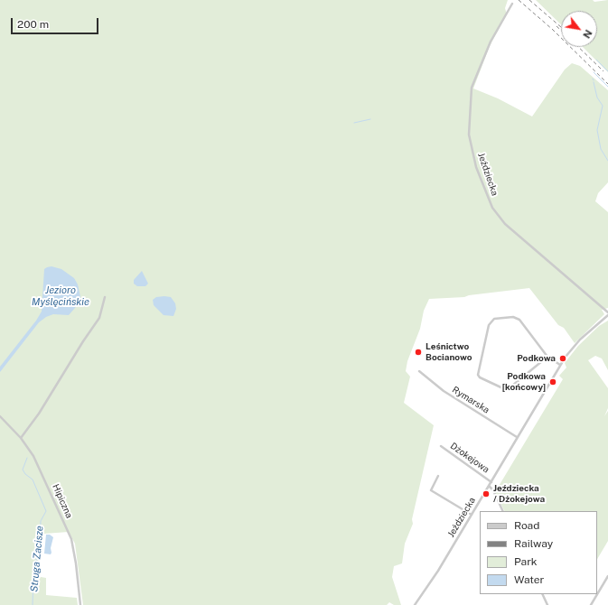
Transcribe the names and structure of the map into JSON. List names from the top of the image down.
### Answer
{
  "streets": {
    "street": [
      "Jeździecka",
      "Rymarska",
      "Dżokejowa",
      "Hipiczna"
    ]
  },
  "crossings": [
    ["Jeździecka", "Rymarska"],
    ["Jeździecka", "Dżokejowa"]
  ],
  "water": ["Jezioro Myślęcińskie", "Struga Zacisze"],
  "places": [
    "Leśnictwo Bocianowo",
    "Podkowa",
    "Podkowa [końcowy]",
    "Jeździecka / Dżokejowa"
  ],
  "legend": [
    "Road",
    "Railway",
    "Park",
    "Water"
  ],
  "scale_bar": "200 m",
  "north": "bottom right"
}
